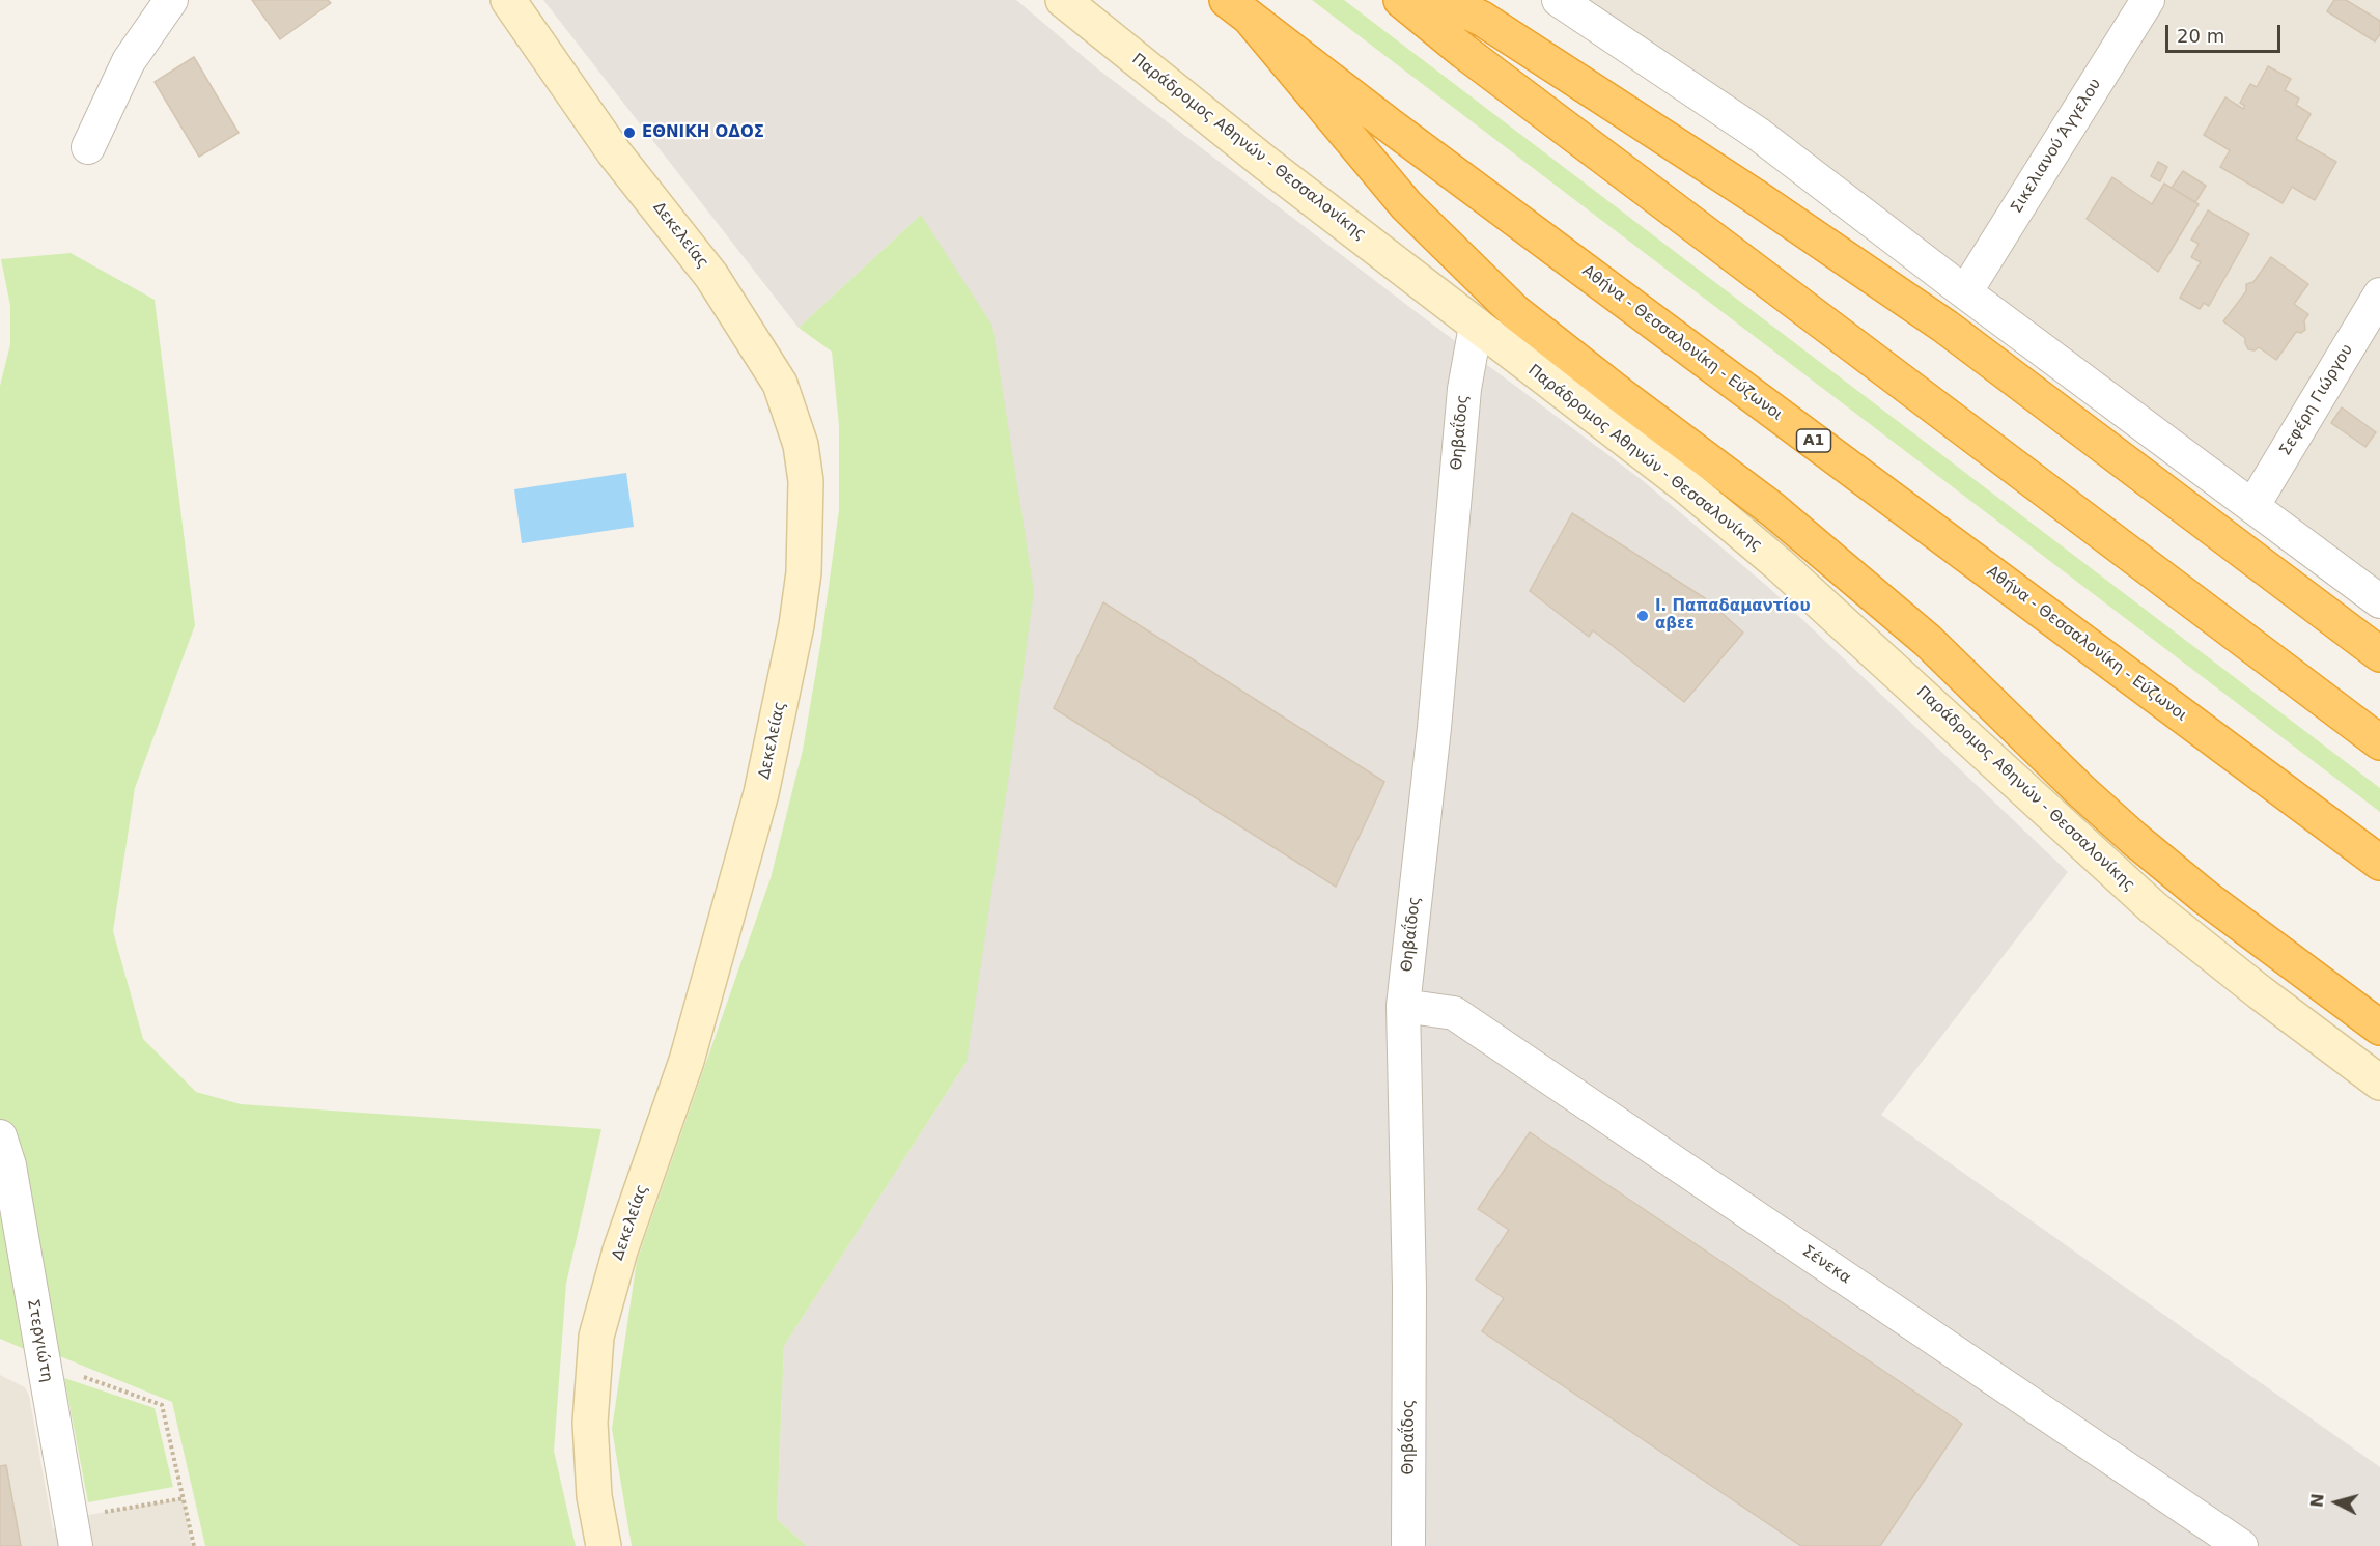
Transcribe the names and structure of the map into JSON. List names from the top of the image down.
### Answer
{
  "streets": {
    "highway": ["Αθήνα - Θεσσαλονίκη - Εύζωνοι", "Α1"],
    "main road": ["Παράδρομος Αθηνών - Θεσσαλονίκης", "Δεκελείας"],
    "street": [
      "Σικελιανού Άγγελου",
      "Σεφέρη Γιώργου",
      "Θηβαΐδος",
      "Σένεκα",
      "Στεργιώτη"
    ]
  },
  "crossings": [
    ["Παράδρομος Αθηνών - Θεσσαλονίκης", "Θηβαΐδος"],
    ["Θηβαΐδος", "Σένεκα"]
  ],
  "places": ["ΕΘΝΙΚΗ ΟΔΟΣ", "Ι. Παπαδαμαντίου αβεε"],
  "scale_bar": "20 m",
  "north": "left"
}
